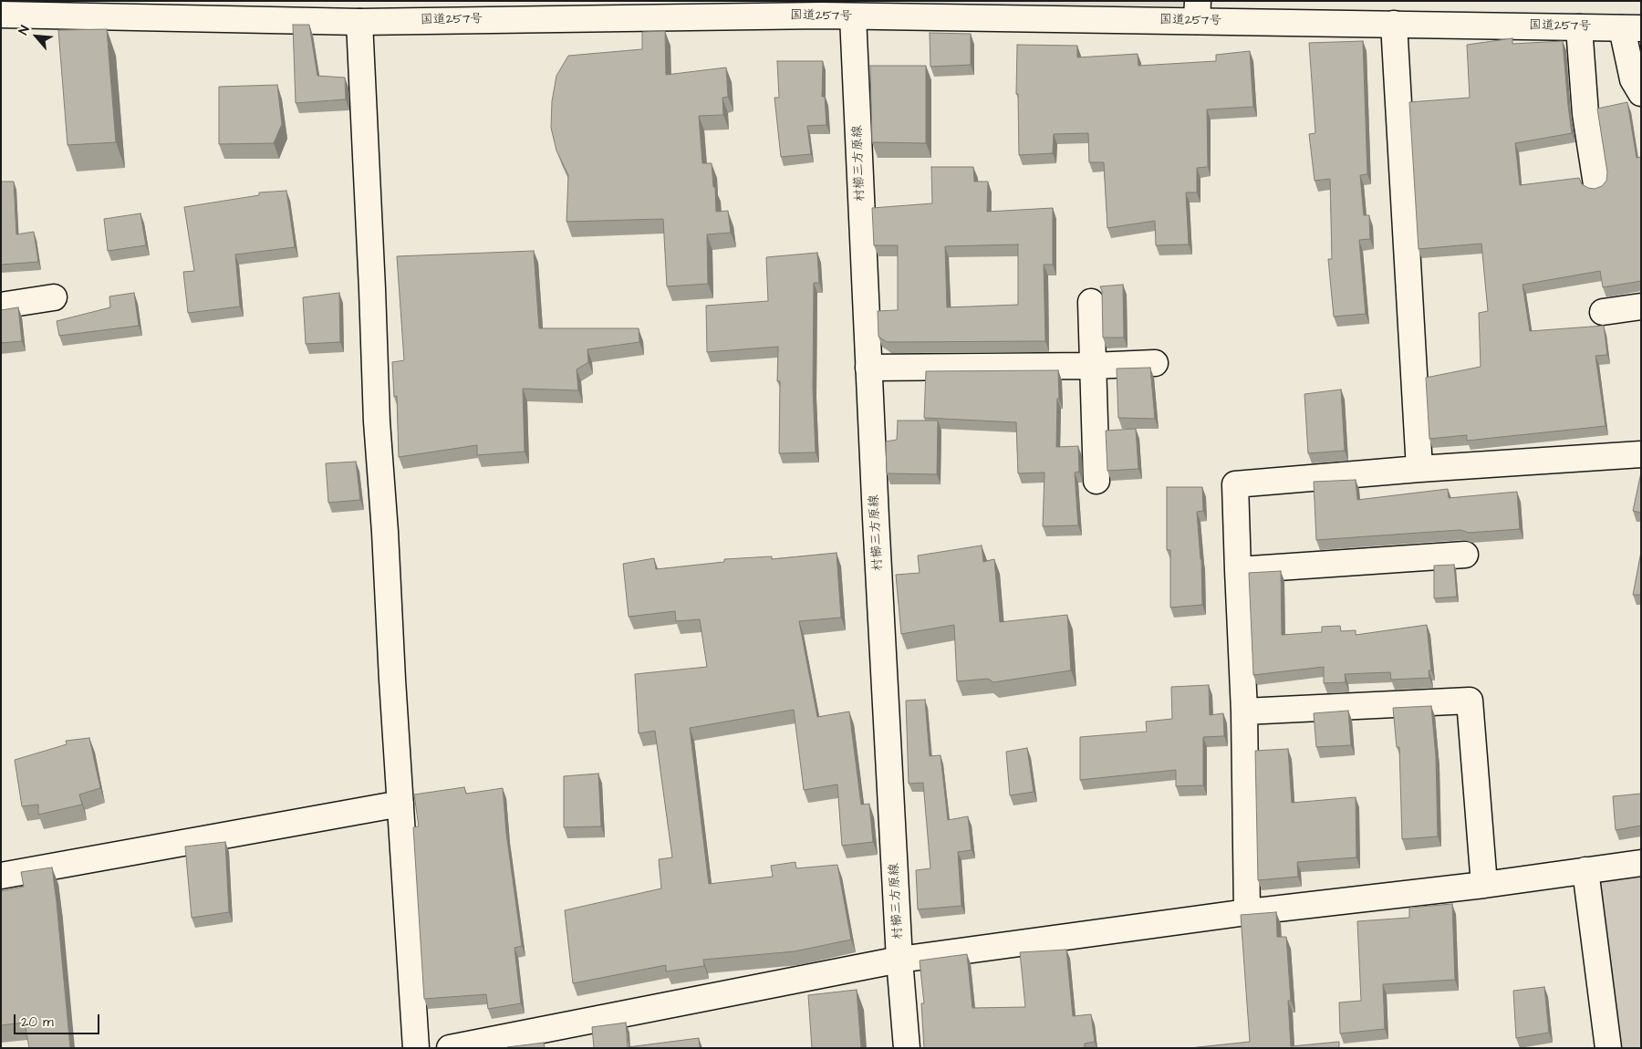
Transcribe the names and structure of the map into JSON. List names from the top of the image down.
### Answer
{
  "streets": {
    "main road": ["国道257号", "村櫛三方原線"]
  },
  "crossings": [
    ["国道257号", "村櫛三方原線"]
  ],
  "scale_bar": "20 m",
  "north": "top left"
}
